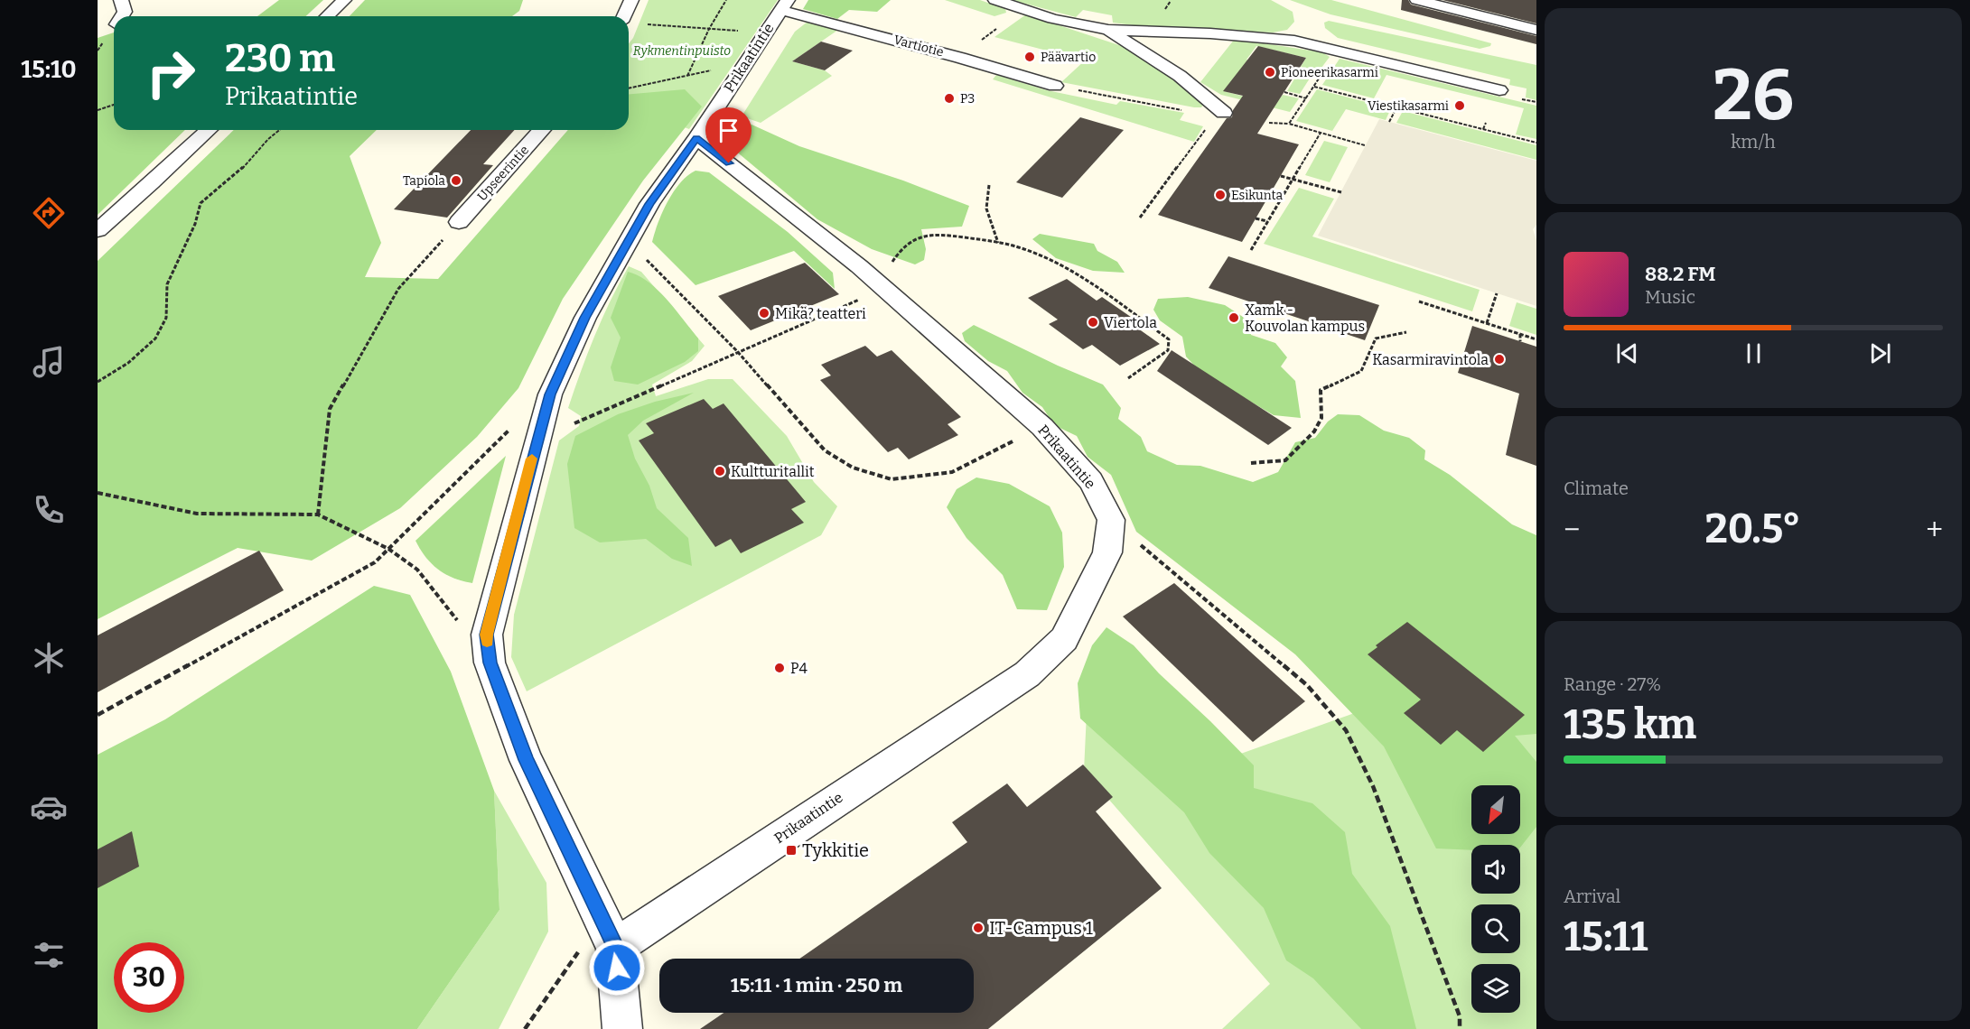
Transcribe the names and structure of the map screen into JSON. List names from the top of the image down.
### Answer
{
  "streets": {
    "street": ["Vartiotie", "Prikaatintie", "Upseerintie"]
  },
  "crossings": [
    ["Vartiotie", "Prikaatintie"]
  ],
  "parks": ["Rykmentinpuisto"],
  "places": {
    "other": [
      "Päävartio",
      "Pioneerikasarmi",
      "P3",
      "Viestikasarmi",
      "Tapiola",
      "Esikunta",
      "Mikä? teatteri",
      "Xamk - Kouvolan kampus",
      "Viertola",
      "Kasarmiravintola",
      "Kultturitallit",
      "P4",
      "IT-Campus 1"
    ],
    "transit": ["Tykkitie"]
  },
  "north": "bottom left",
  "page": {
    "tabs": "15:10",
    "tile": [
      ["26", "km/h"],
      "Climate",
      ["Range · 27%", "135 km"],
      ["Arrival", "15:11"]
    ],
    "turn": ["230 m", "Prikaatintie"],
    "song": ["88.2 FM", "Music"],
    "heat": ["−", "20.5°", "+"],
    "limit": "30",
    "trip": "15:11 · 1 min · 250 m"
  }
}
